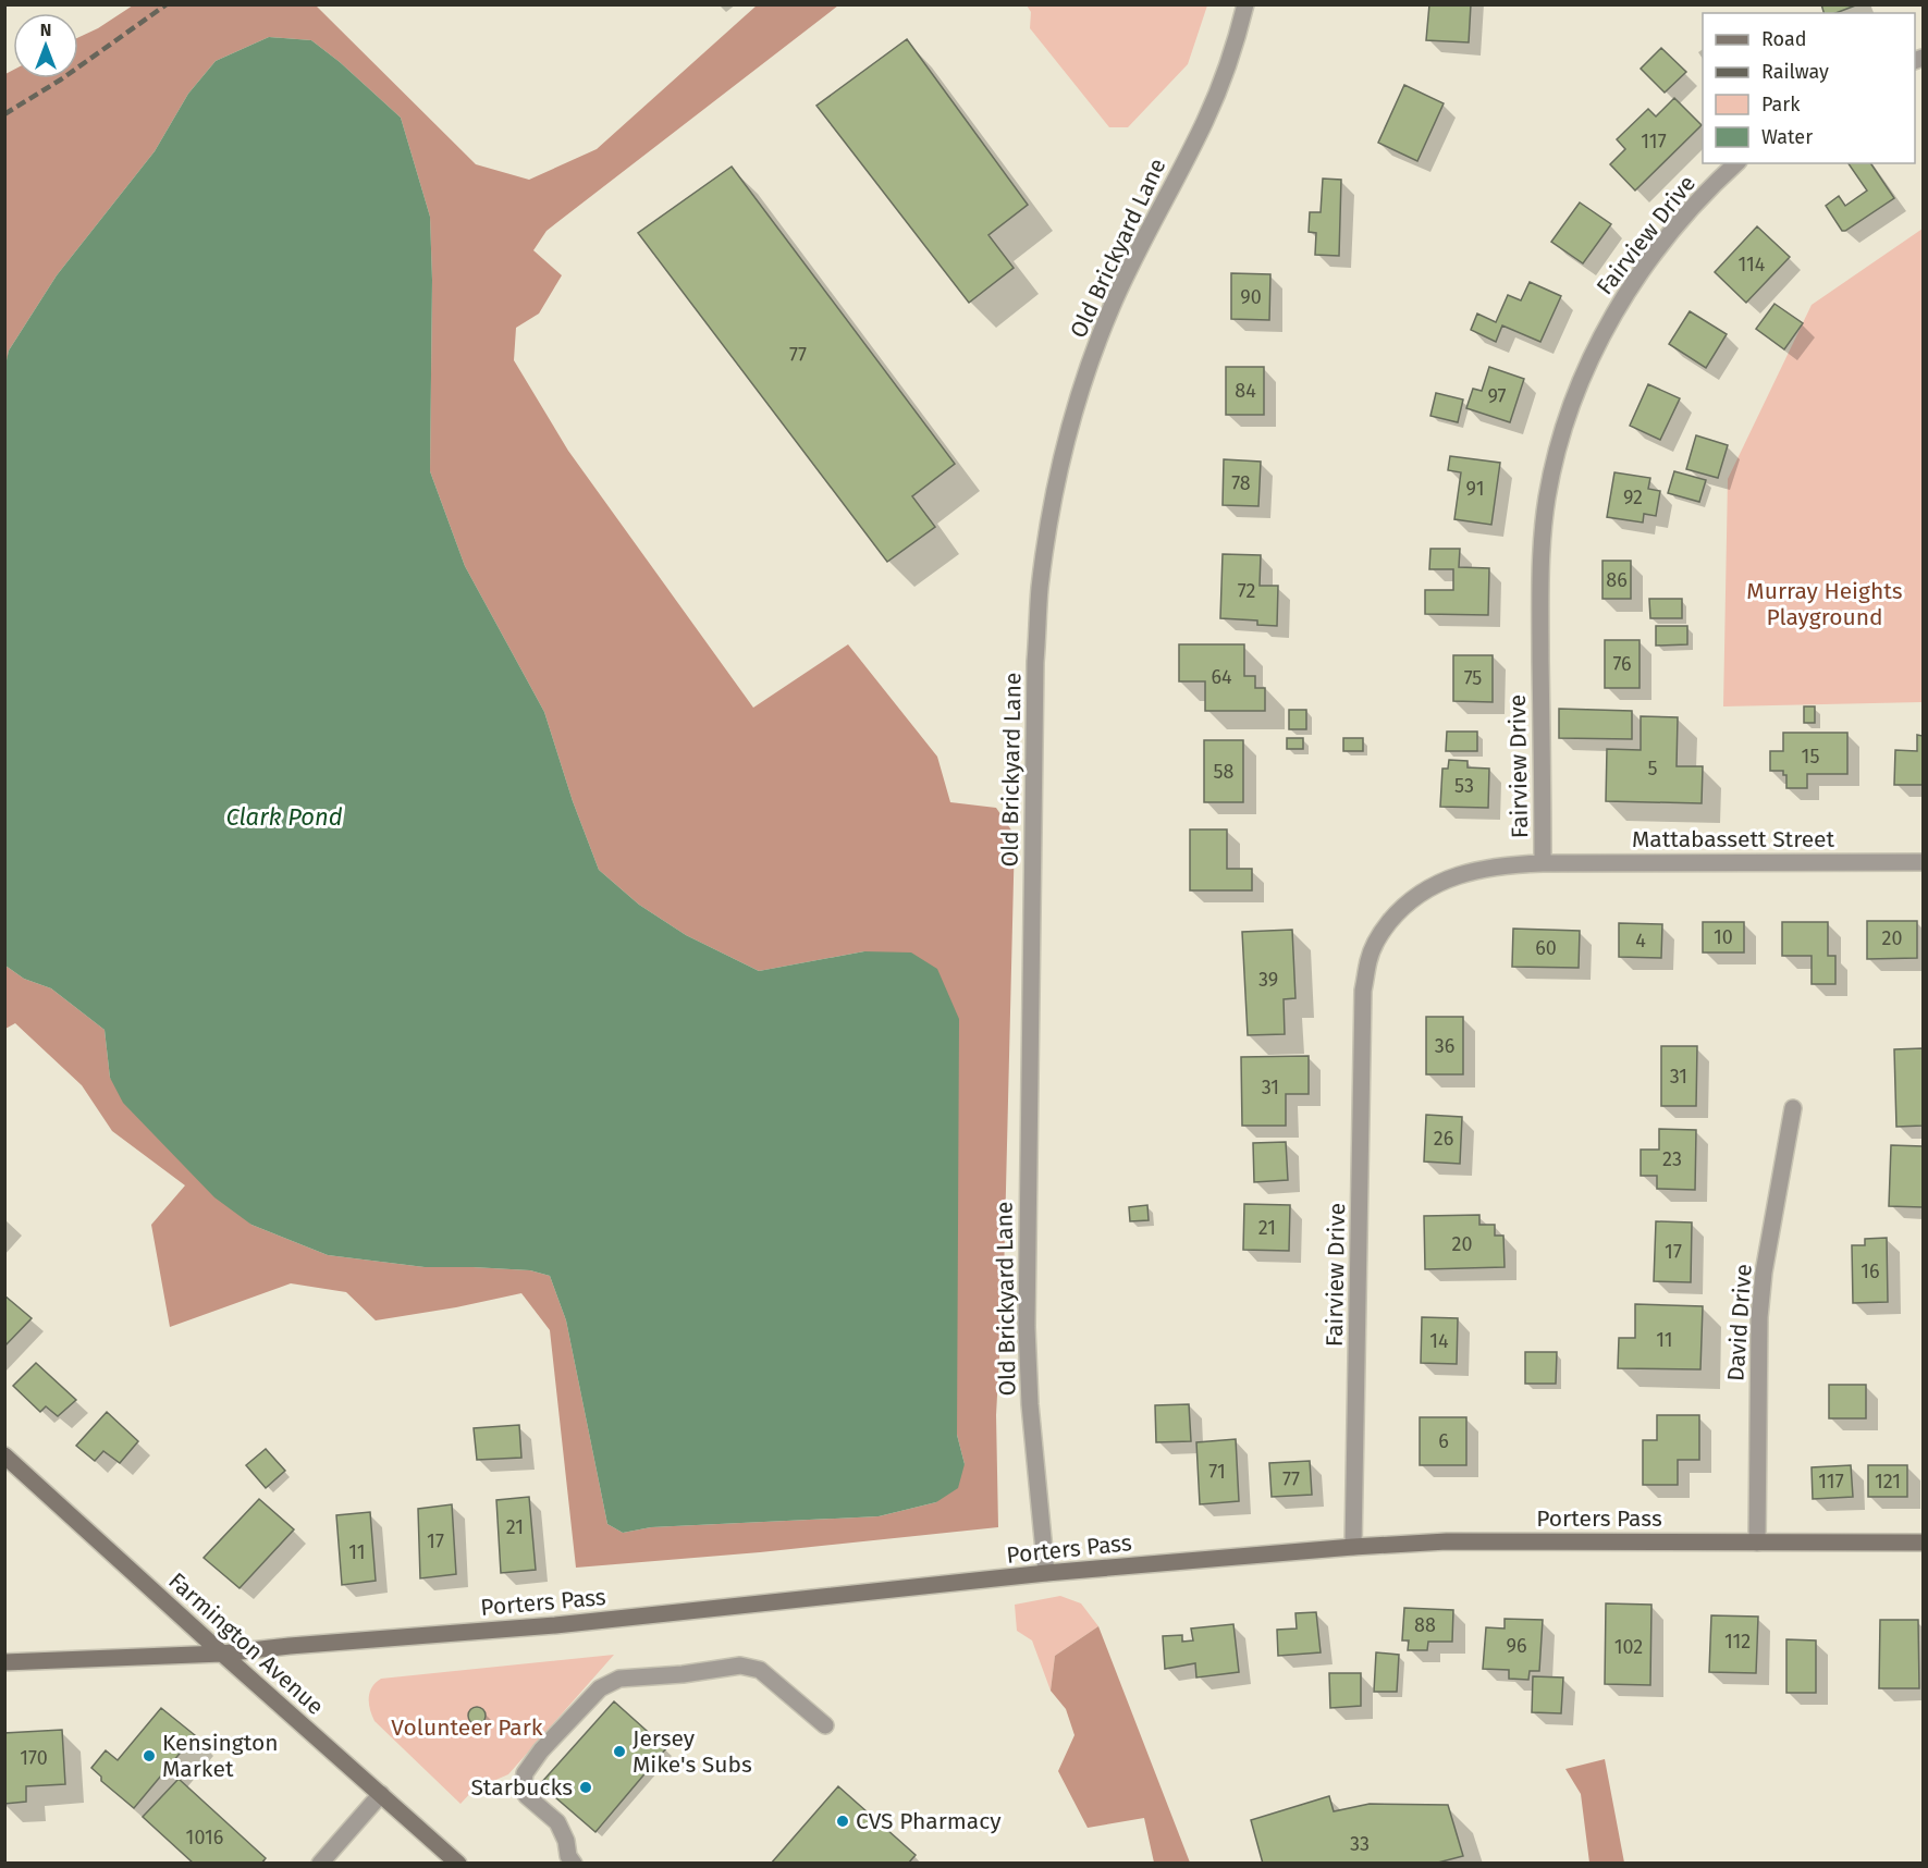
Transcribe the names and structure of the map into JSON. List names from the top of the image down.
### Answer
{
  "streets": {
    "street": [
      "Fairview Drive",
      "Old Brickyard Lane",
      "Mattabassett Street",
      "David Drive",
      "Porters Pass",
      "Farmington Avenue"
    ]
  },
  "crossings": [
    ["Fairview Drive", "Mattabassett Street"],
    ["Fairview Drive", "Porters Pass"],
    ["Old Brickyard Lane", "Porters Pass"],
    ["David Drive", "Porters Pass"],
    ["Porters Pass", "Farmington Avenue"]
  ],
  "water": ["Clark Pond"],
  "parks": ["Murray Heights Playground", "Volunteer Park"],
  "places": [
    "Jersey Mike's Subs",
    "Kensington Market",
    "Starbucks",
    "CVS Pharmacy"
  ],
  "house_numbers": [
    "117",
    "114",
    "90",
    "77",
    "84",
    "97",
    "78",
    "91",
    "92",
    "86",
    "72",
    "76",
    "64",
    "75",
    "15",
    "5",
    "58",
    "53",
    "10",
    "20",
    "4",
    "60",
    "39",
    "36",
    "31",
    "31",
    "26",
    "23",
    "21",
    "20",
    "17",
    "16",
    "11",
    "14",
    "6",
    "71",
    "77",
    "117",
    "121",
    "21",
    "17",
    "11",
    "88",
    "112",
    "96",
    "102",
    "170",
    "1016",
    "33"
  ],
  "legend": [
    "Road",
    "Railway",
    "Park",
    "Water"
  ],
  "north": "top"
}
